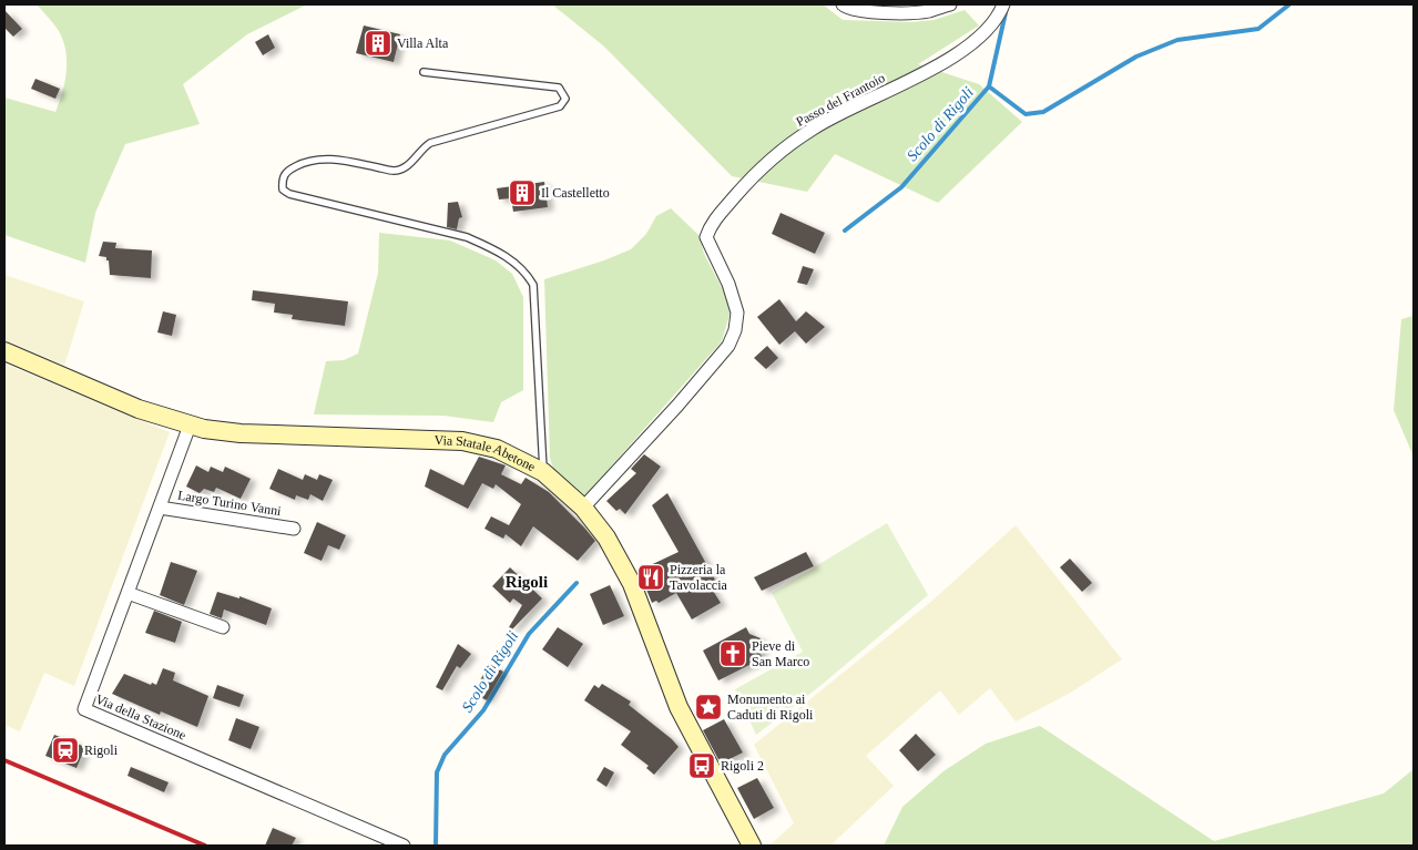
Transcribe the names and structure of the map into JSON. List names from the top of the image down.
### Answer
{
  "streets": {
    "main road": ["Via Statale Abetone"],
    "street": ["Passo del Frantoio", "Largo Turino Vanni", "Via della Stazione"]
  },
  "crossings": [
    ["Passo del Frantoio", "Via Statale Abetone"],
    ["Via Statale Abetone", "Via della Stazione"],
    ["Largo Turino Vanni", "Via della Stazione"]
  ],
  "districts": ["Rigoli"],
  "water": ["Scolo di Rigoli"],
  "places": {
    "building": ["Villa Alta", "Il Castelletto"],
    "restaurant": ["Pizzeria la Tavolaccia"],
    "church": ["Pieve di San Marco"],
    "place": ["Monumento ai Caduti di Rigoli"],
    "station": ["Rigoli"],
    "bus stop": ["Rigoli 2"]
  }
}
